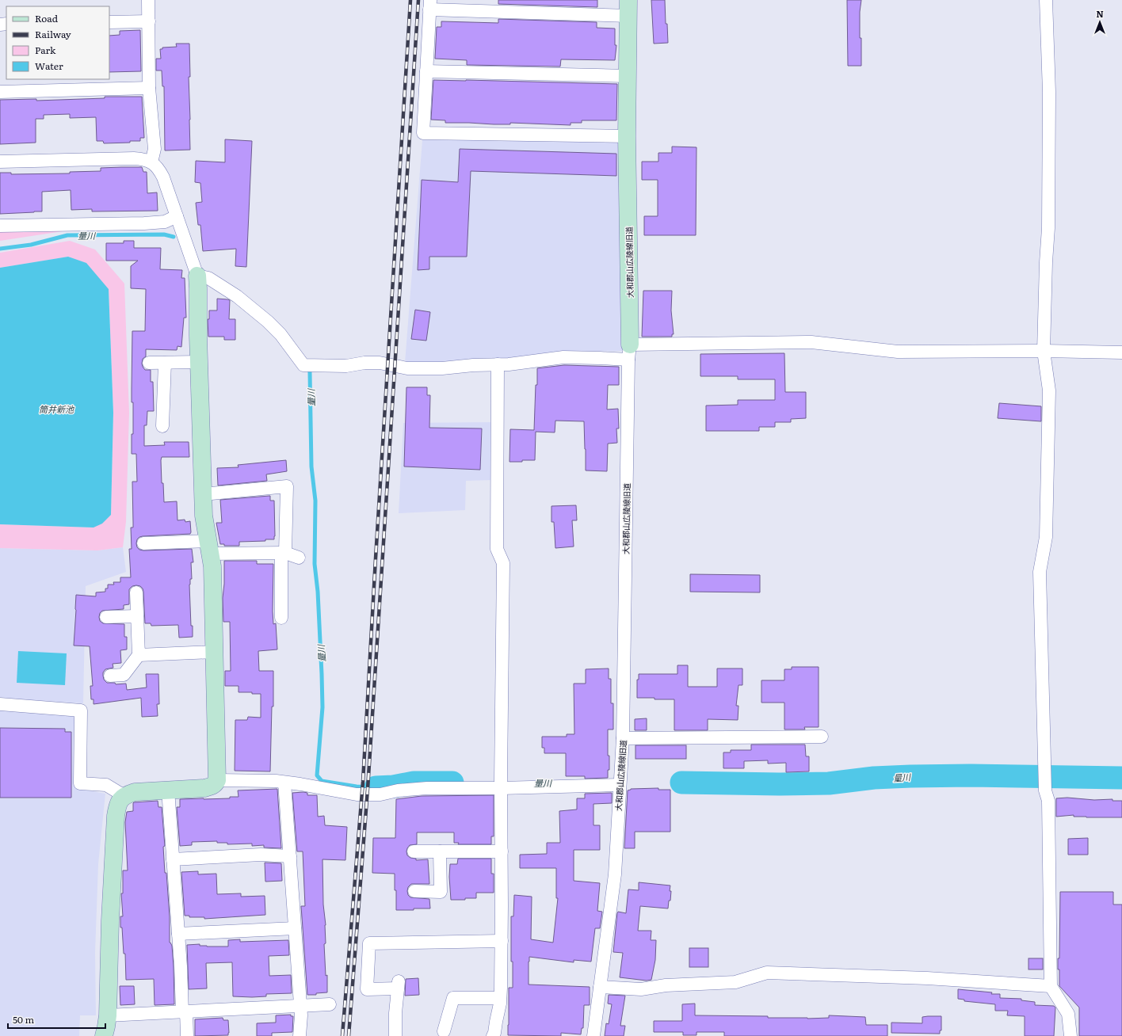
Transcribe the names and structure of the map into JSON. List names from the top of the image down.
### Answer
{
  "streets": {
    "street": ["大和郡山広陵線旧道"]
  },
  "water": ["量川", "筒井新池"],
  "legend": [
    "Road",
    "Railway",
    "Park",
    "Water"
  ],
  "scale_bar": "50 m",
  "north": "top"
}
